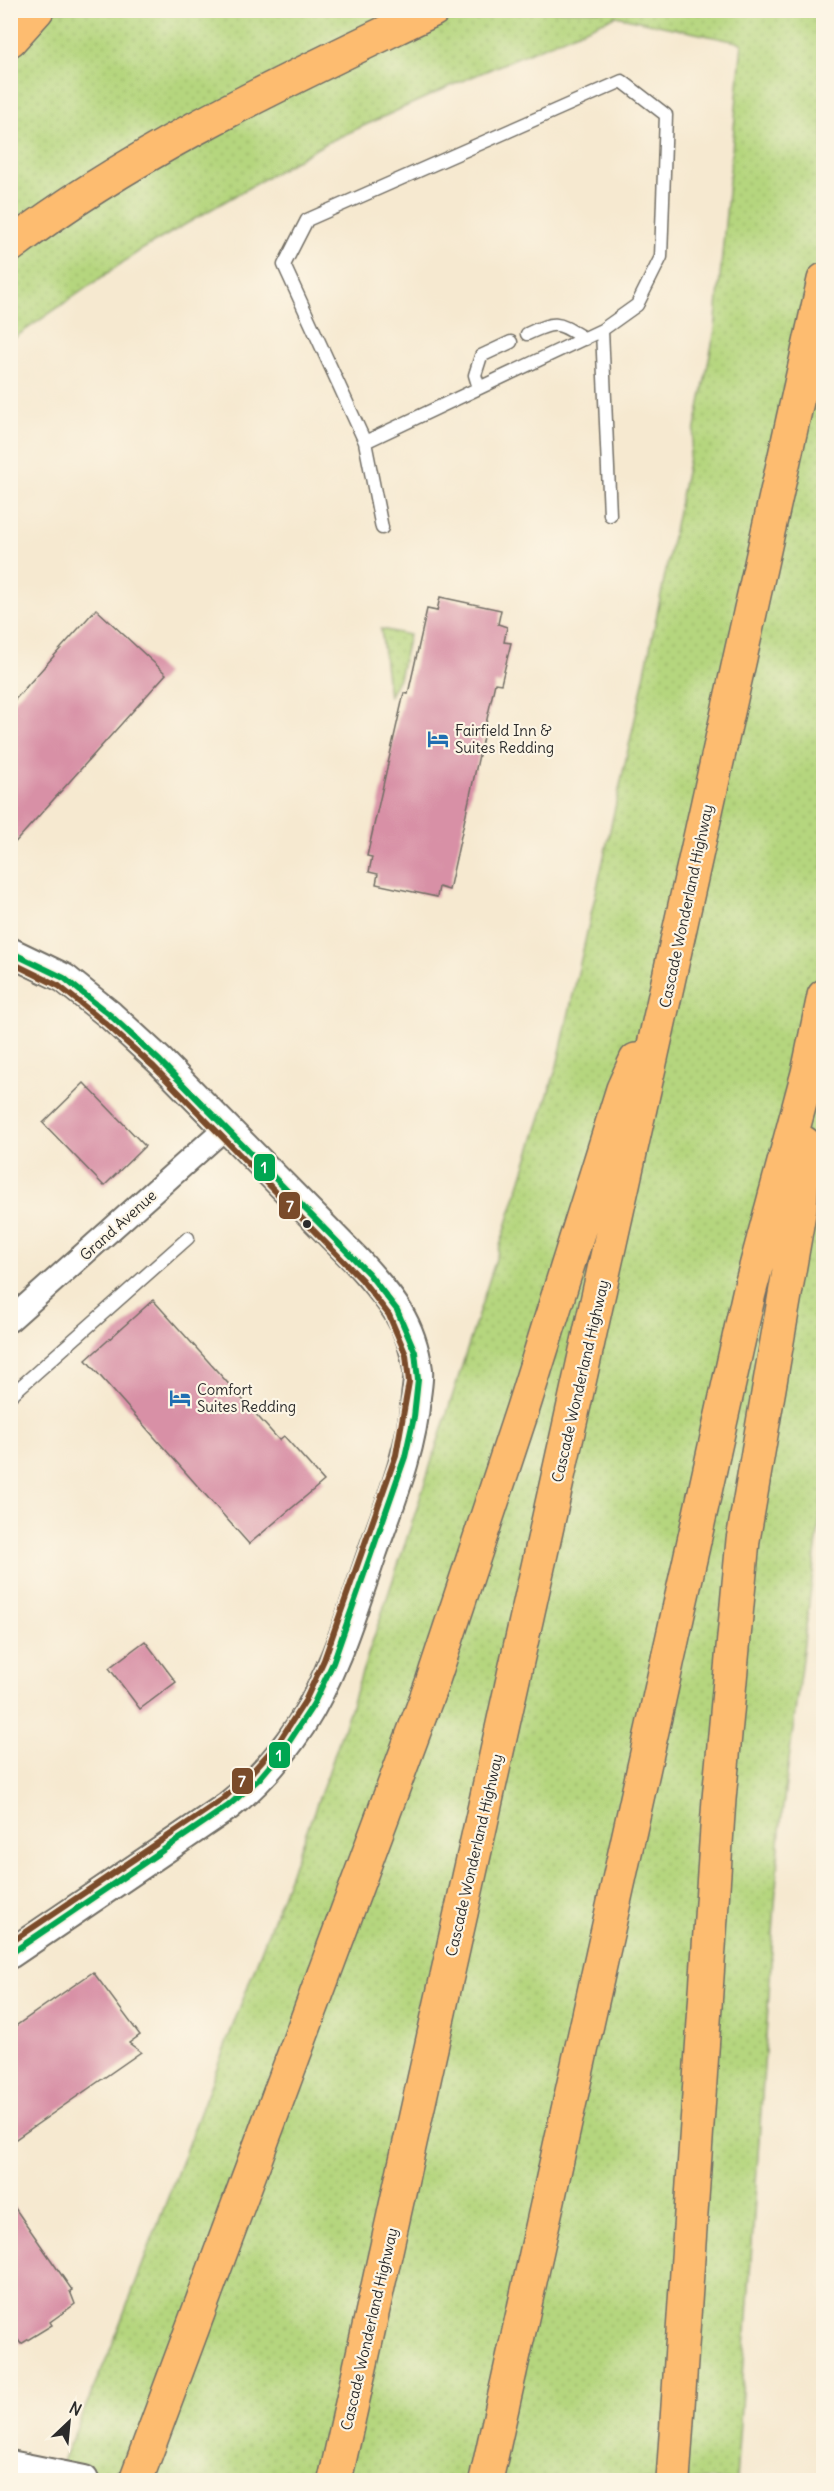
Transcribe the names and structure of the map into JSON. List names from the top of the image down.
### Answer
{
  "streets": {
    "highway": ["Cascade Wonderland Highway"],
    "street": ["Grand Avenue"]
  },
  "places": {
    "hotel": ["Fairfield Inn & Suites Redding", "Comfort Suites Redding"]
  },
  "lines": ["transit line 1", "transit line 7"],
  "north": "top right"
}
